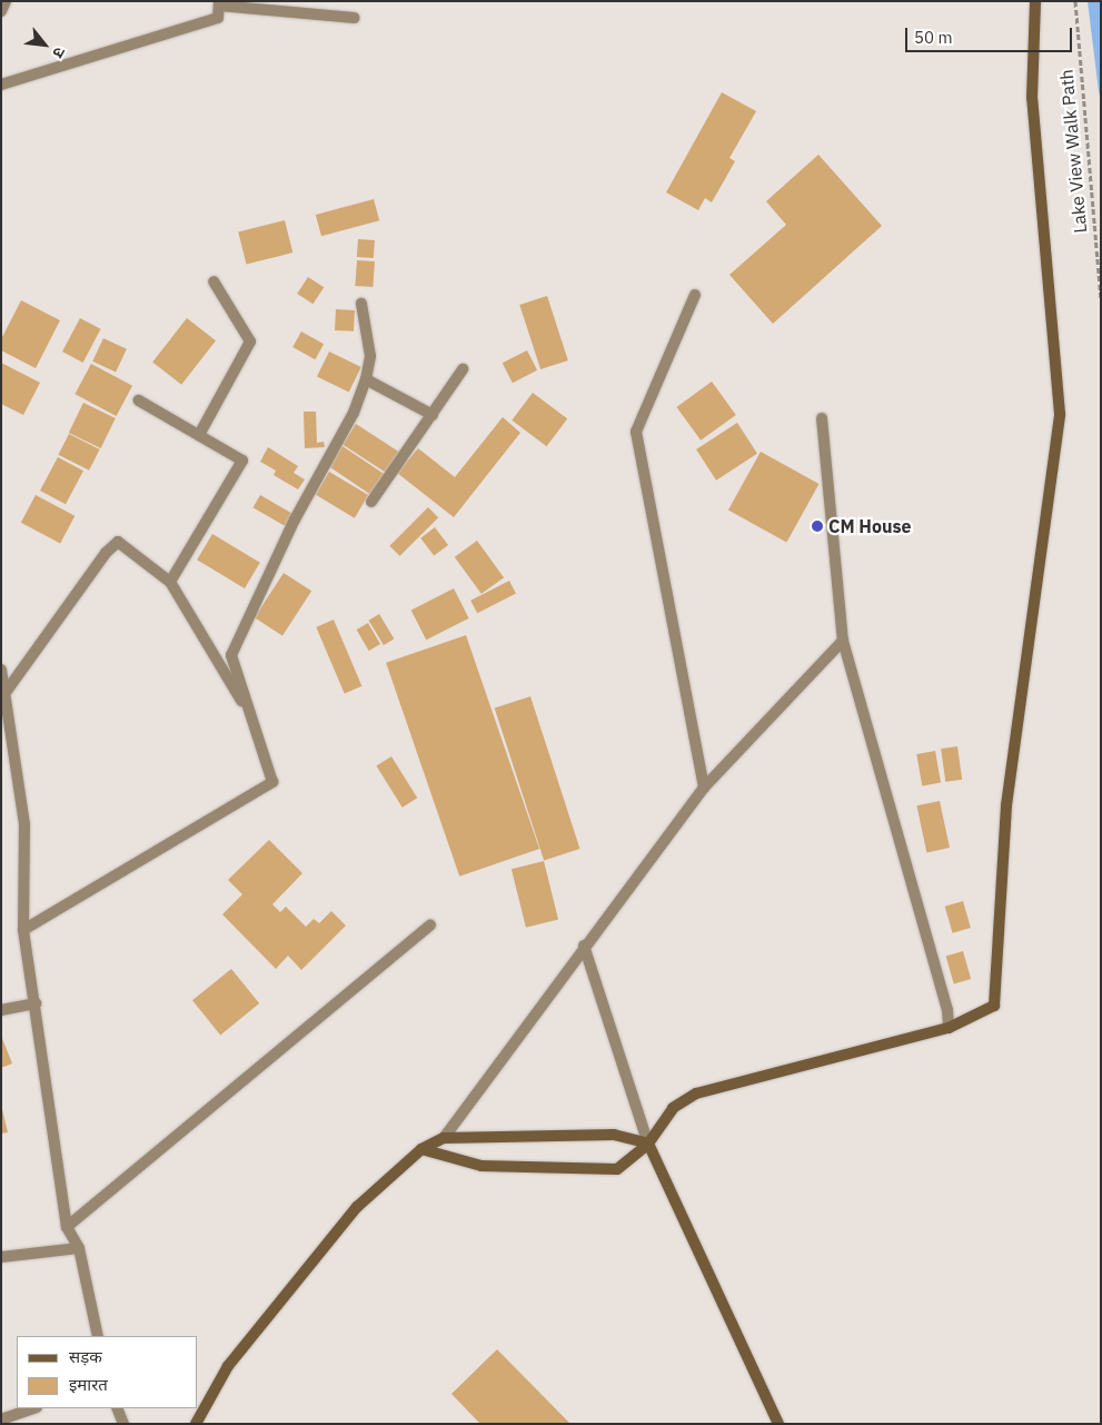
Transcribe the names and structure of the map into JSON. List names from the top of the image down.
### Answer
{
  "streets": {
    "path": ["Lake View Walk Path"]
  },
  "places": ["CM House"],
  "legend": ["सड़क", "इमारत"],
  "scale_bar": "50 m",
  "north": "bottom right"
}
